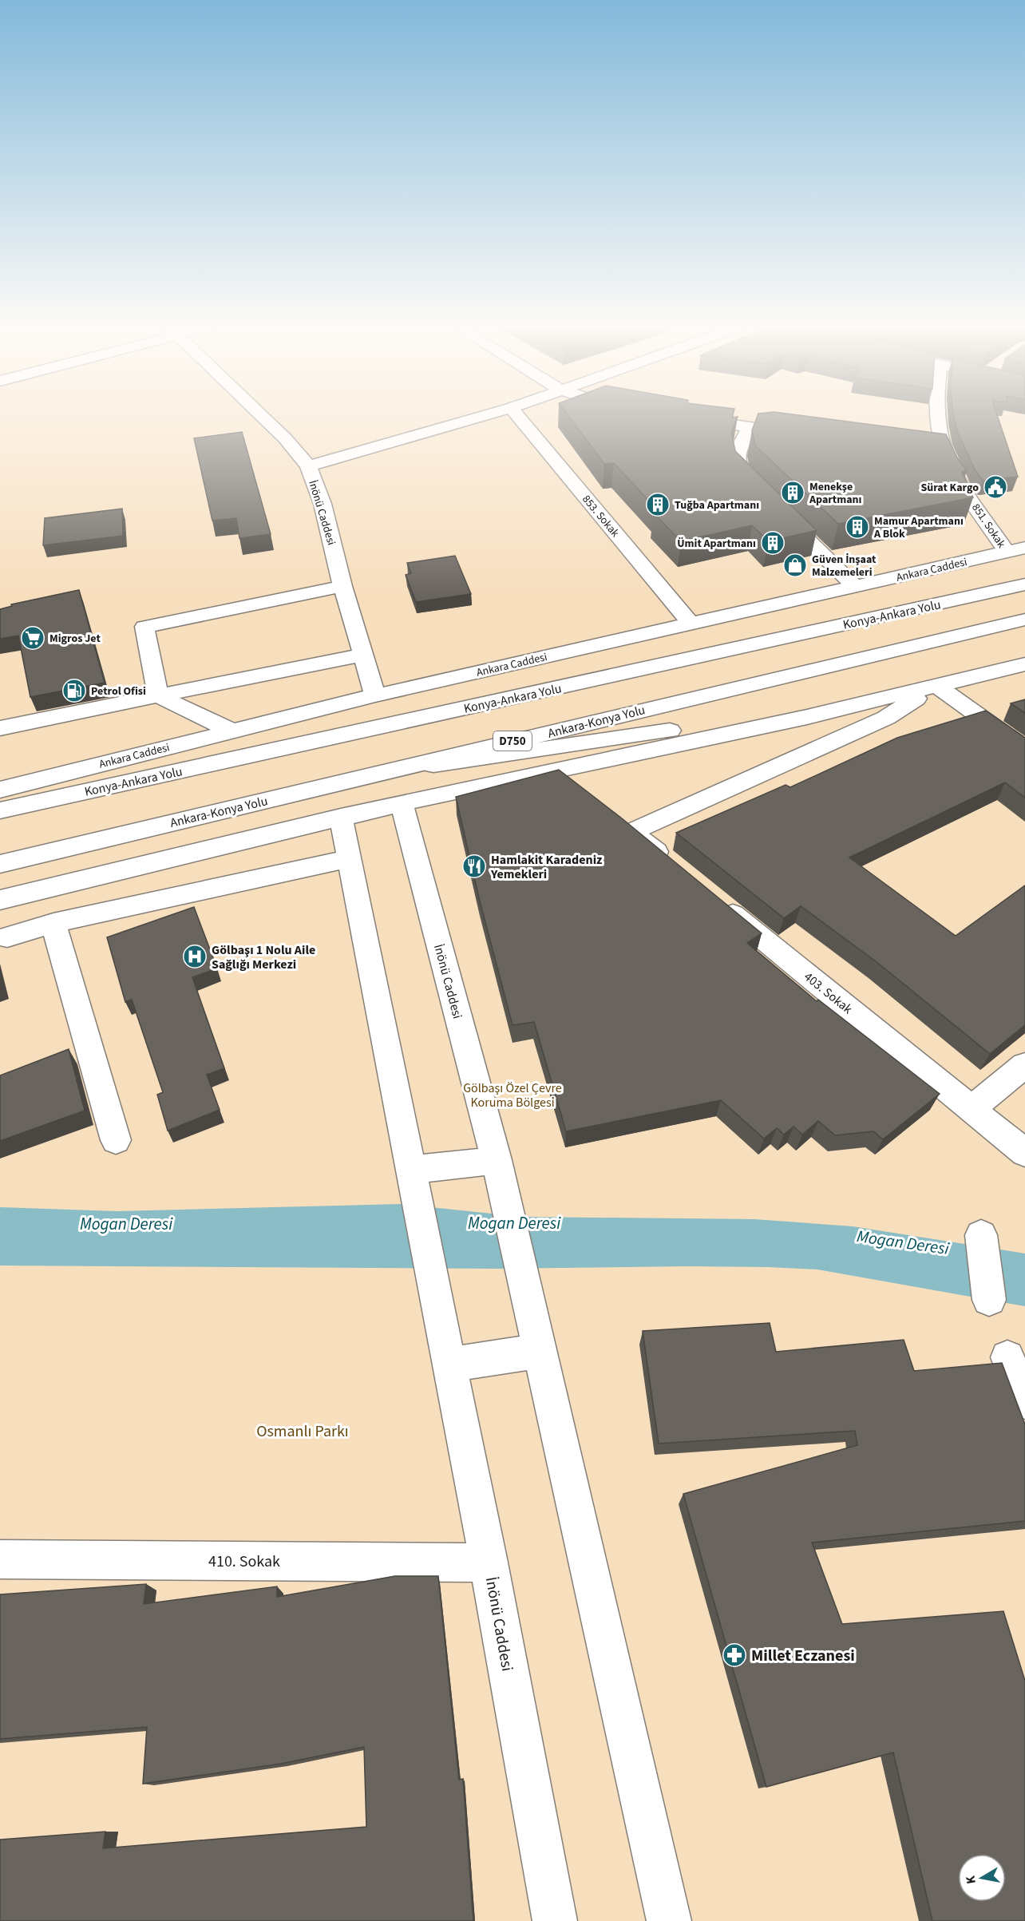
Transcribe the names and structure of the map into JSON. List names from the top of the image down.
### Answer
{
  "streets": {
    "main road": [
      "İnönü Caddesi",
      "853. Sokak",
      "851. Sokak",
      "Ankara Caddesi",
      "Konya-Ankara Yolu",
      "Ankara-Konya Yolu",
      "D750",
      "403. Sokak",
      "410. Sokak"
    ]
  },
  "crossings": [
    ["İnönü Caddesi", "Ankara Caddesi"],
    ["İnönü Caddesi", "410. Sokak"],
    ["853. Sokak", "Ankara Caddesi"],
    ["851. Sokak", "Ankara Caddesi"]
  ],
  "water": ["Mogan Deresi"],
  "parks": ["Gölbaşı Özel Çevre Koruma Bölgesi", "Osmanlı Parkı"],
  "places": {
    "public building": ["Sürat Kargo"],
    "building": [
      "Menekşe Apartmanı",
      "Tuğba Apartmanı",
      "Mamur Apartmanı A Blok",
      "Ümit Apartmanı"
    ],
    "shop": ["Güven İnşaat Malzemeleri"],
    "supermarket": ["Migros Jet"],
    "fuel station": ["Petrol Ofisi"],
    "restaurant": ["Hamlakit Karadeniz Yemekleri"],
    "hospital": ["Gölbaşı 1 Nolu Aile Sağlığı Merkezi"],
    "pharmacy": ["Millet Eczanesi"]
  },
  "north": "left"
}
